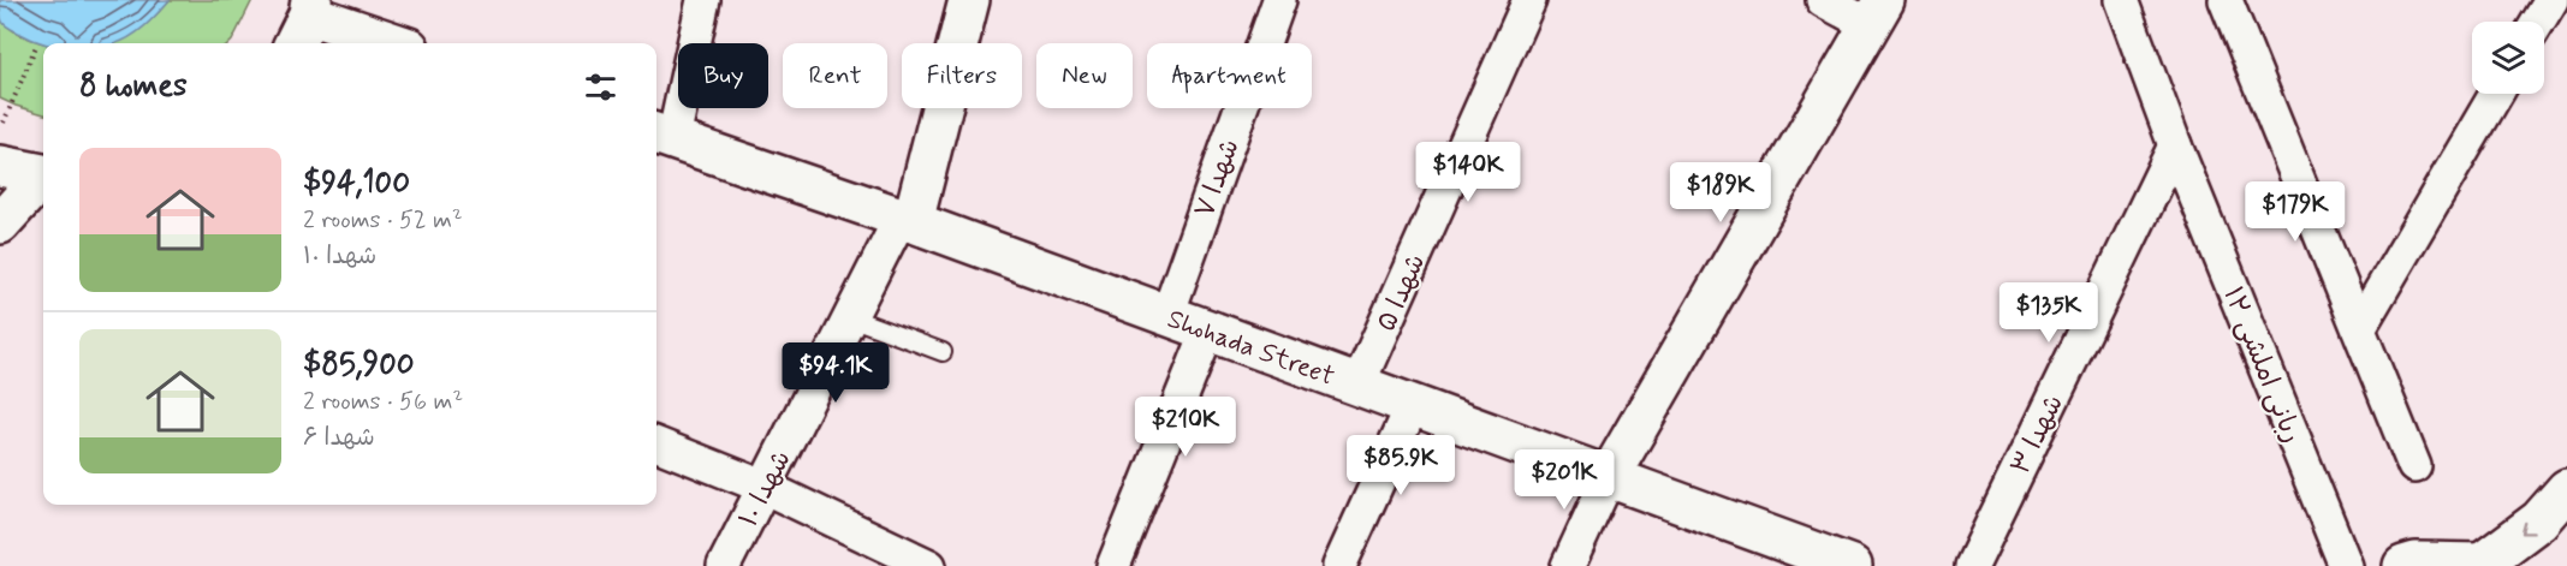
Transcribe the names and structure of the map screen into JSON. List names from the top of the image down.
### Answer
{
  "streets": {
    "main road": ["Shohada Street"],
    "street": [
      "شهدا ۷",
      "شهدا ۵",
      "ربانی املشی ۱۲",
      "شهدا ۳",
      "شهدا ۱۰"
    ]
  },
  "crossings": [
    ["شهدا ۷", "Shohada Street"],
    ["شهدا ۵", "Shohada Street"],
    ["Shohada Street", "شهدا ۱۰"],
    ["ربانی املشی ۱۲", "شهدا ۳"]
  ],
  "page": {
    "chip": [
      "Buy",
      "Rent",
      "Filters",
      "New",
      "Apartment"
    ],
    "heading": "8 homes",
    "list": [
      {
        "name": "$94,100",
        "note": "2 rooms · 52 m² · شهدا ۱۰"
      },
      {
        "name": "$85,900",
        "note": "2 rooms · 56 m² · شهدا ۶"
      }
    ],
    "price": [
      "$140K",
      "$189K",
      "$179K",
      "$135K",
      "$94.1K",
      "$210K",
      "$85.9K",
      "$201K"
    ]
  }
}
